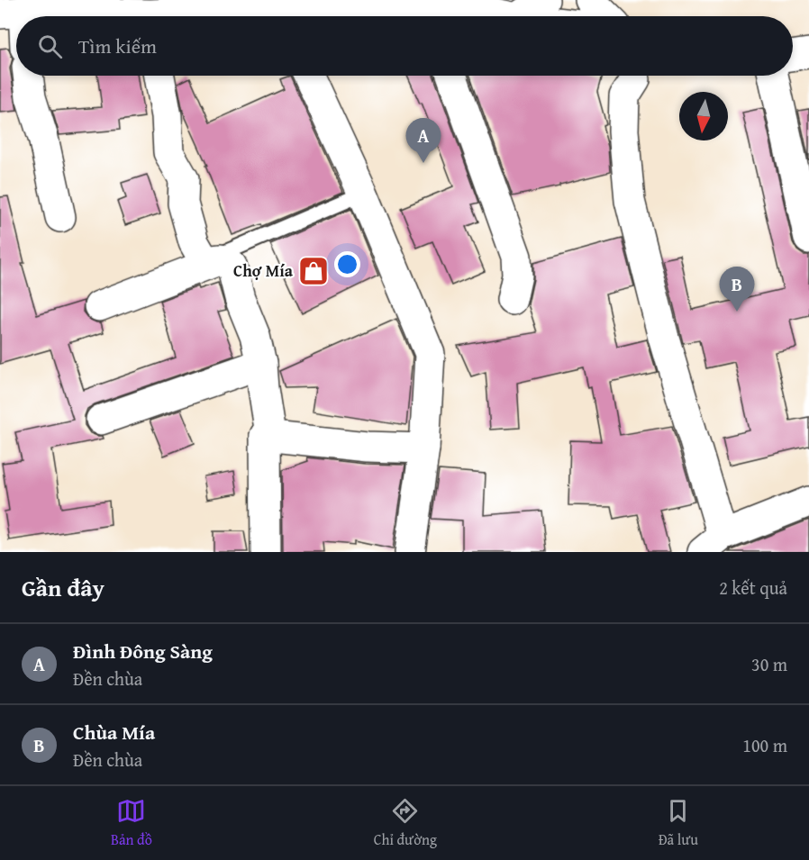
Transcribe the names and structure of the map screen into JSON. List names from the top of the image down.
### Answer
{
  "places": {
    "shop": ["Chợ Mía"]
  },
  "north": "bottom",
  "page": {
    "search": "Tìm kiếm",
    "pins": ["A", "B"],
    "heading": ["Gần đây", "2 kết quả"],
    "list": [
      {
        "mark": "A",
        "name": "Đình Đông Sàng",
        "note": "Đền chùa",
        "value": "30 m"
      },
      {
        "mark": "B",
        "name": "Chùa Mía",
        "note": "Đền chùa",
        "value": "100 m"
      }
    ],
    "nav": ["Bản đồ", "Chỉ đường", "Đã lưu"]
  }
}
